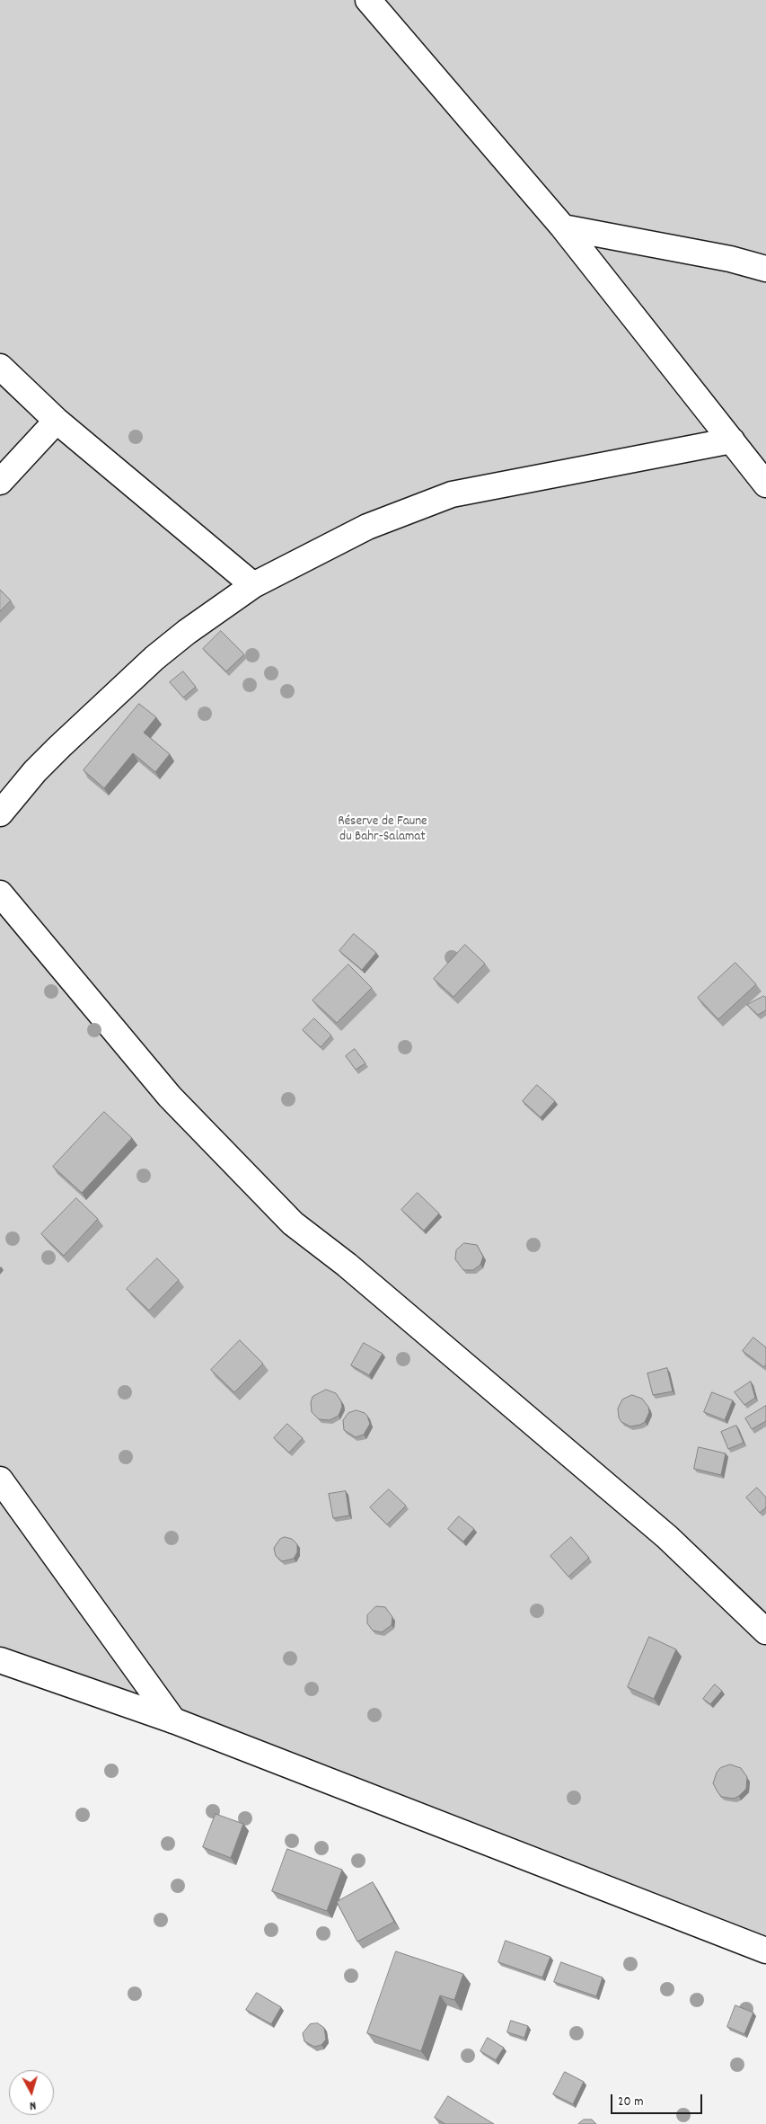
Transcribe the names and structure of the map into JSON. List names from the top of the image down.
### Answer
{
  "parks": ["Réserve de Faune du Bahr-Salamat"],
  "scale_bar": "20 m",
  "north": "bottom"
}
